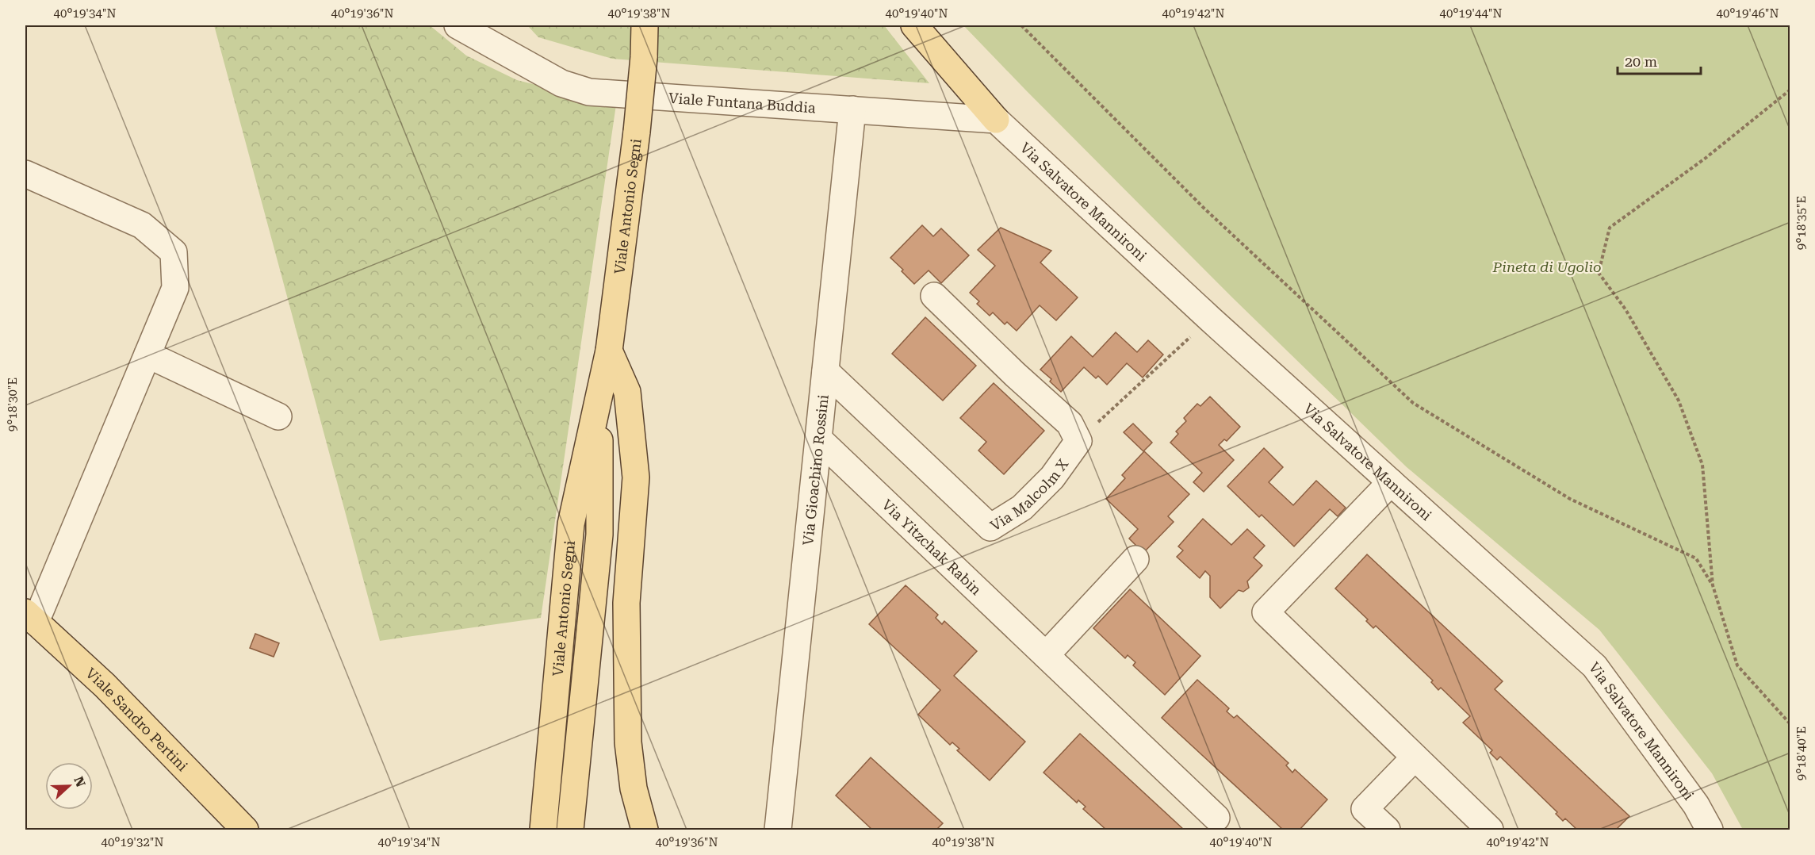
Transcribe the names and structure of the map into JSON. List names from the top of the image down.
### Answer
{
  "streets": {
    "main road": ["Viale Antonio Segni", "Viale Sandro Pertini"],
    "street": [
      "Viale Funtana Buddia",
      "Via Salvatore Mannironi",
      "Via Gioachino Rossini",
      "Via Malcolm X",
      "Via Yitzchak Rabin"
    ]
  },
  "crossings": [
    ["Viale Funtana Buddia", "Via Salvatore Mannironi"],
    ["Viale Funtana Buddia", "Via Gioachino Rossini"],
    ["Via Gioachino Rossini", "Via Malcolm X"],
    ["Via Gioachino Rossini", "Via Yitzchak Rabin"]
  ],
  "parks": ["Pineta di Ugolio"],
  "scale_bar": "20 m",
  "north": "right",
  "coordinates": [
    "40°19'34\"N",
    "40°19'36\"N",
    "40°19'38\"N",
    "40°19'40\"N",
    "40°19'42\"N",
    "40°19'44\"N",
    "40°19'46\"N",
    "9°18'35\"E",
    "9°18'30\"E",
    "9°18'40\"E",
    "40°19'32\"N"
  ]
}
